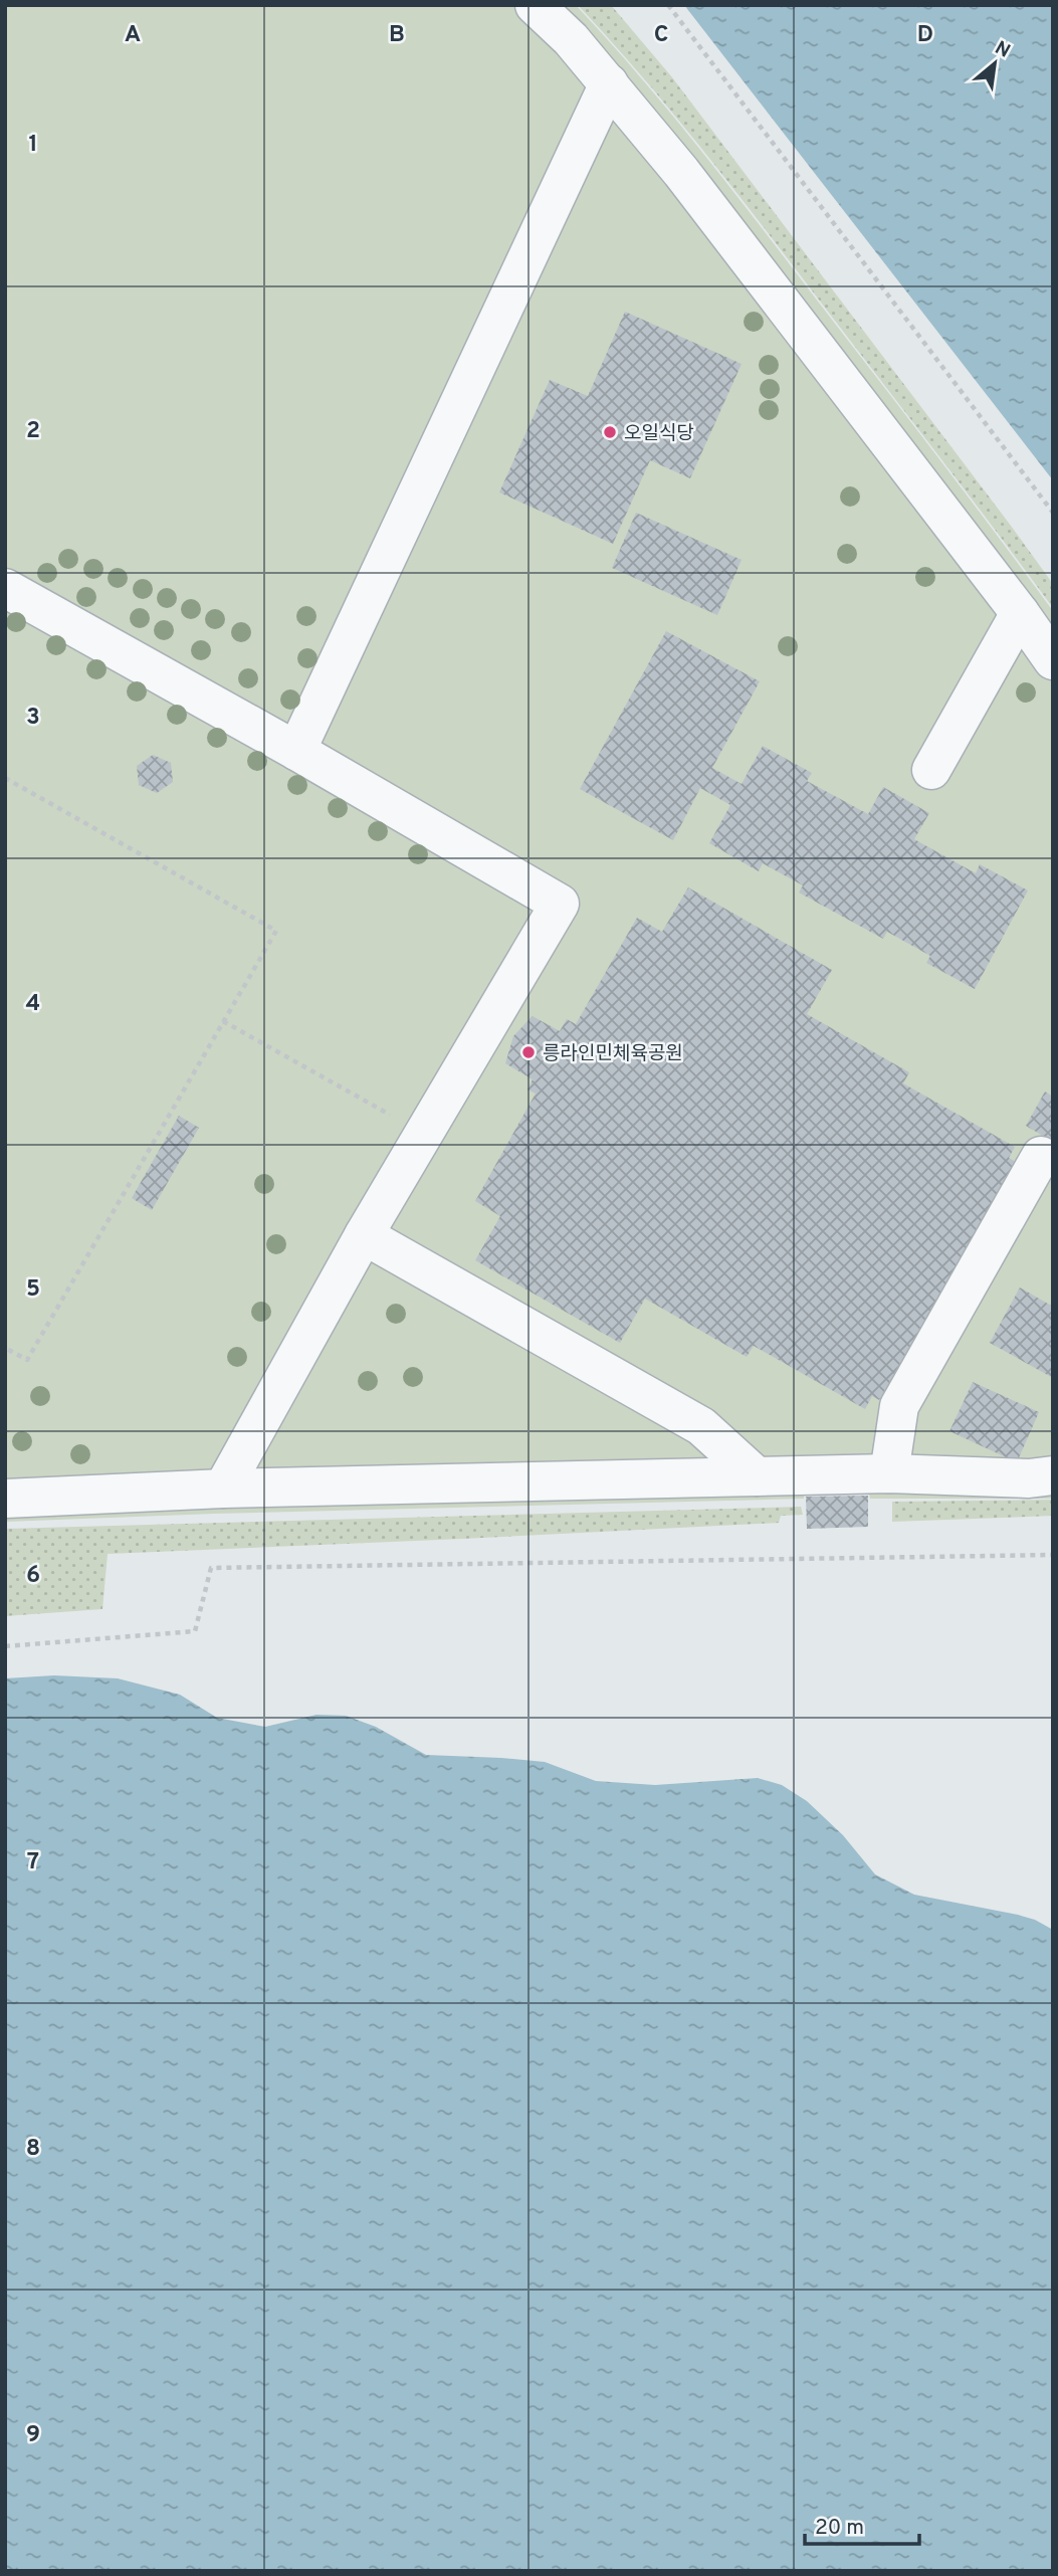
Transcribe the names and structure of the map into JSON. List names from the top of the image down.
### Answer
{
  "places": ["오일식당", "릉라인민체육공원"],
  "scale_bar": "20 m",
  "north": "top right",
  "grid": {
    "columns": [
      "A",
      "B",
      "C",
      "D"
    ],
    "rows": [
      "1",
      "2",
      "3",
      "4",
      "5",
      "6",
      "7",
      "8",
      "9"
    ]
  }
}
